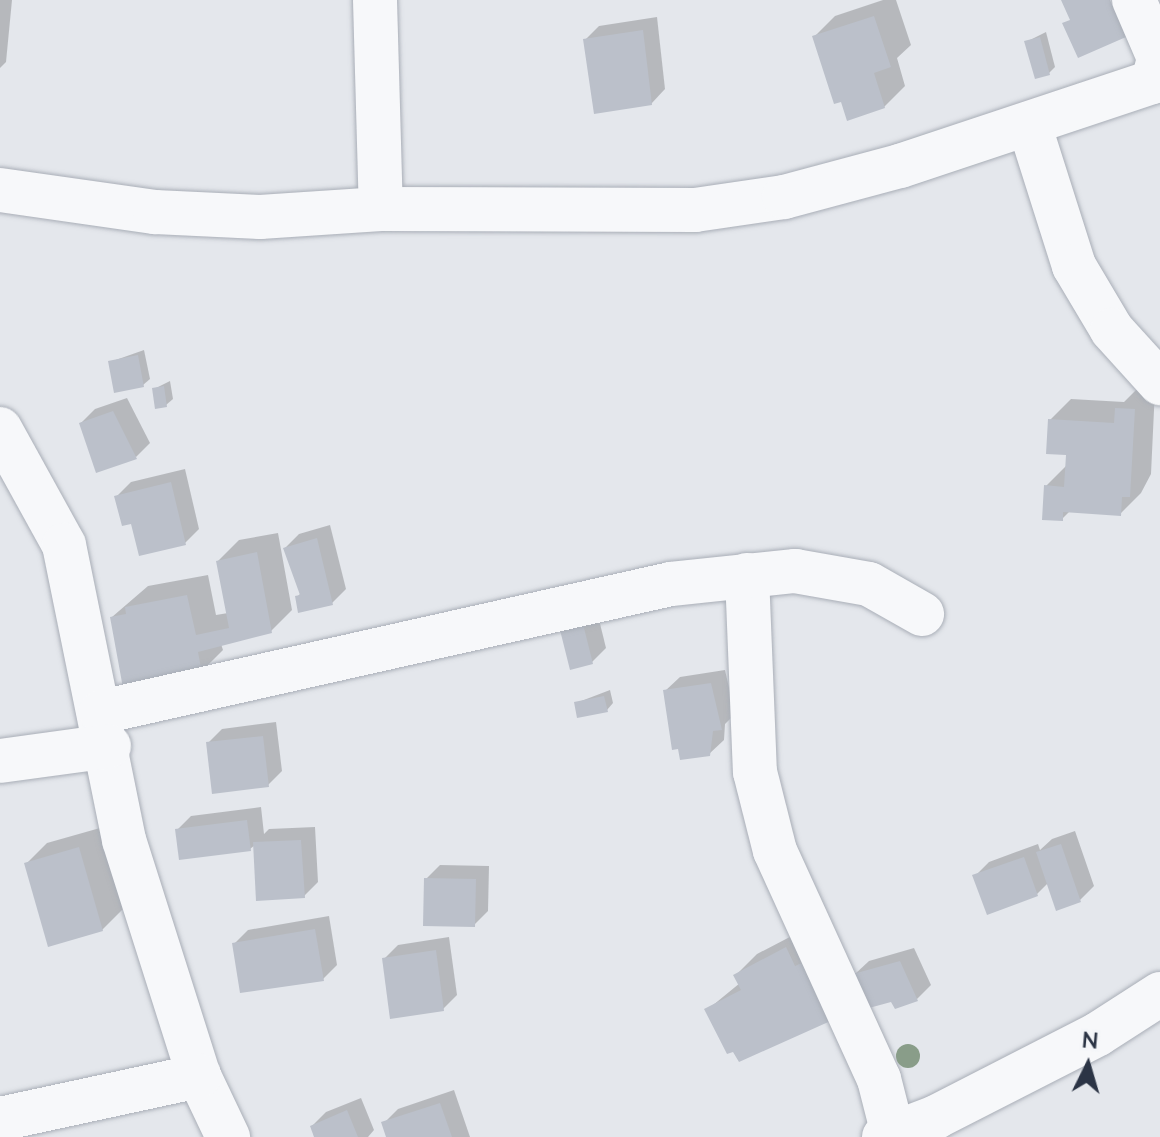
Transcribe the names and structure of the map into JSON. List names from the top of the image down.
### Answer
{
  "north": "top"
}
